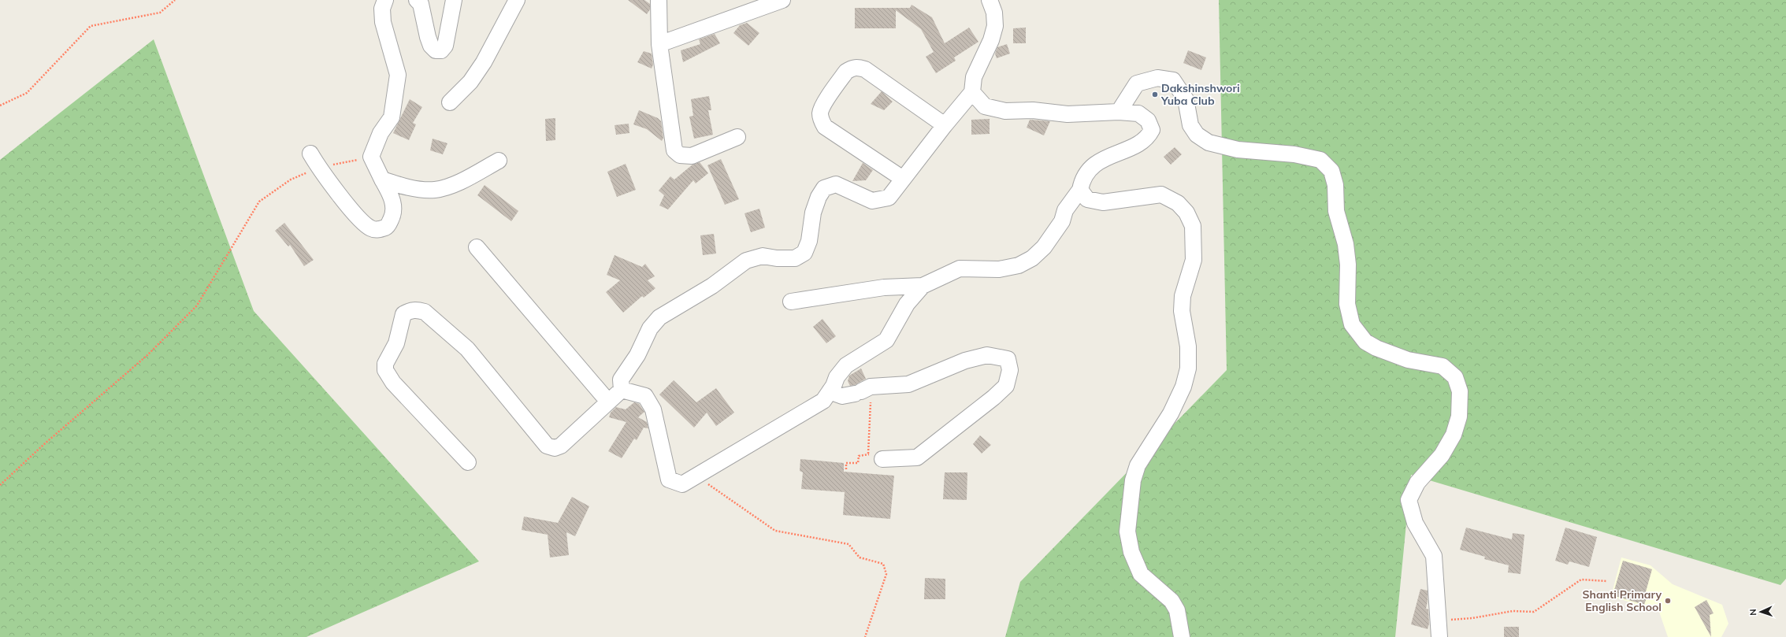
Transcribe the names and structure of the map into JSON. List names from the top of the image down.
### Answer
{
  "places": ["Dakshinshwori Yuba Club", "Shanti Primary English School"],
  "north": "left"
}
